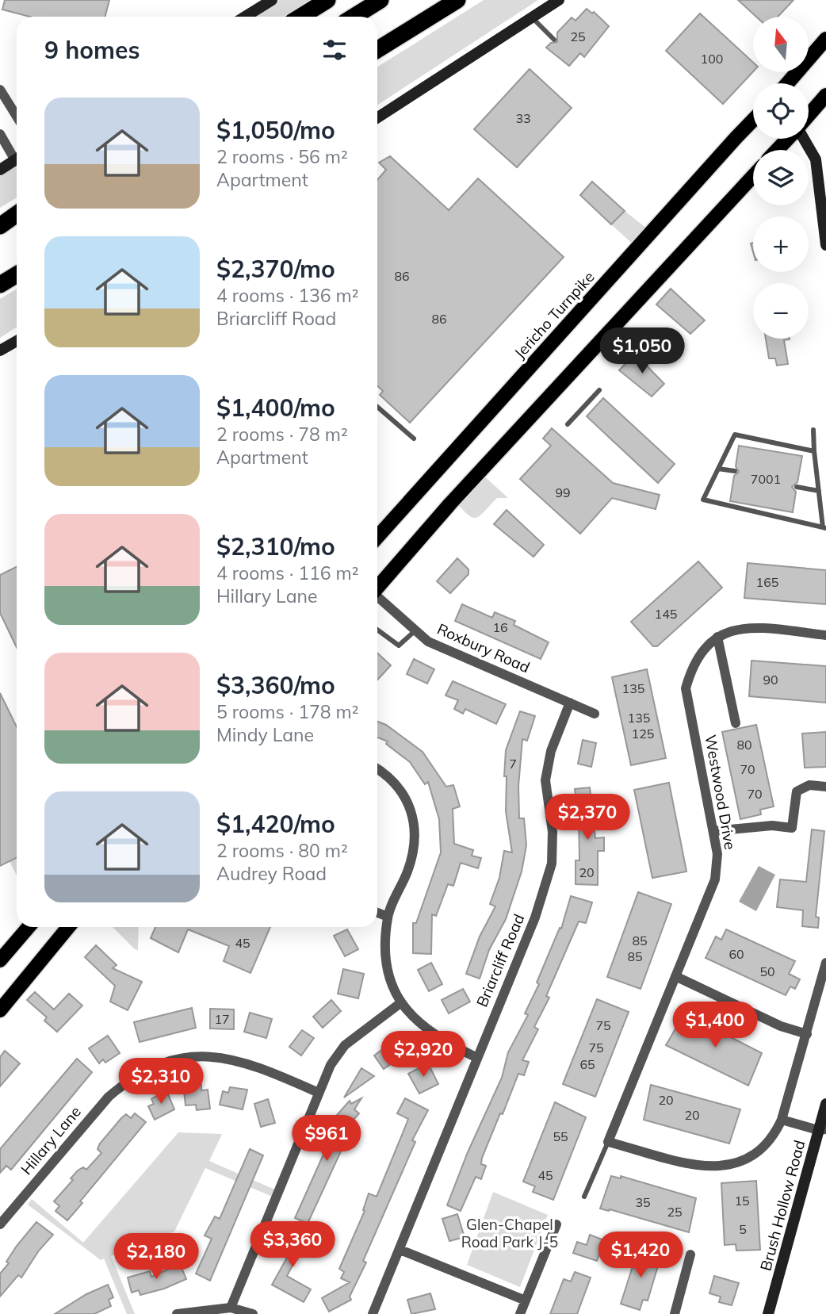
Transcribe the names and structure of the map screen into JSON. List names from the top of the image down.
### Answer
{
  "streets": {
    "main road": ["Jericho Turnpike", "Brush Hollow Road"],
    "street": [
      "Roxbury Road",
      "Westwood Drive",
      "Briarcliff Road",
      "Hillary Lane"
    ]
  },
  "crossings": [
    ["Roxbury Road", "Briarcliff Road"]
  ],
  "parks": ["Glen-Chapel Road Park J-5"],
  "house_numbers": [
    "25",
    "100",
    "33",
    "86",
    "86",
    "7001",
    "99",
    "165",
    "145",
    "16",
    "90",
    "135",
    "135",
    "125",
    "80",
    "7",
    "70",
    "70",
    "20",
    "85",
    "45",
    "60",
    "85",
    "50",
    "17",
    "75",
    "75",
    "65",
    "20",
    "20",
    "55",
    "45",
    "15",
    "35",
    "25",
    "5"
  ],
  "north": "top",
  "page": {
    "map_buttons": ["+", "−"],
    "heading": "9 homes",
    "list": [
      {
        "name": "$1,050/mo",
        "note": "2 rooms · 56 m² · Apartment"
      },
      {
        "name": "$2,370/mo",
        "note": "4 rooms · 136 m² · Briarcliff Road"
      },
      {
        "name": "$1,400/mo",
        "note": "2 rooms · 78 m² · Apartment"
      },
      {
        "name": "$2,310/mo",
        "note": "4 rooms · 116 m² · Hillary Lane"
      },
      {
        "name": "$3,360/mo",
        "note": "5 rooms · 178 m² · Mindy Lane"
      },
      {
        "name": "$1,420/mo",
        "note": "2 rooms · 80 m² · Audrey Road"
      }
    ],
    "price": [
      "$1,050",
      "$2,370",
      "$1,400",
      "$2,920",
      "$2,310",
      "$961",
      "$3,360",
      "$1,420",
      "$2,180"
    ]
  }
}
